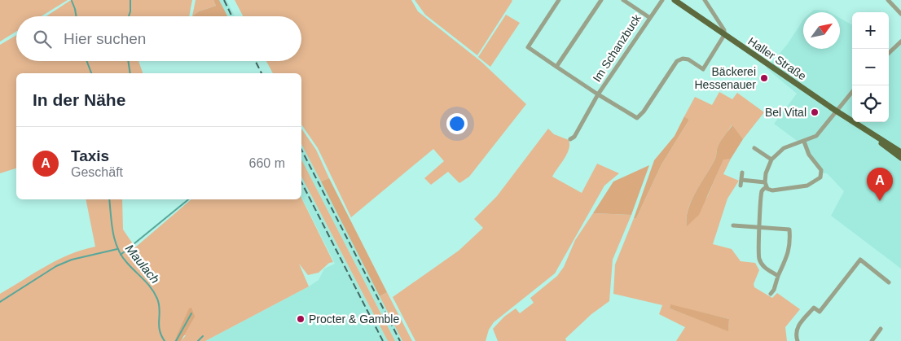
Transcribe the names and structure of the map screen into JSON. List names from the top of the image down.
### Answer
{
  "streets": {
    "main road": ["Haller Straße"],
    "street": ["Im Schanzbuck"]
  },
  "crossings": [
    ["Im Schanzbuck", "Haller Straße"]
  ],
  "water": ["Maulach"],
  "places": ["Bäckerei Hessenauer", "Bel Vital", "Procter & Gamble"],
  "north": "top right",
  "page": {
    "map_buttons": ["+", "−"],
    "search": "Hier suchen",
    "heading": "In der Nähe",
    "list": [
      {
        "mark": "A",
        "name": "Taxis",
        "note": "Geschäft",
        "value": "660 m"
      }
    ],
    "pins": "A"
  }
}
